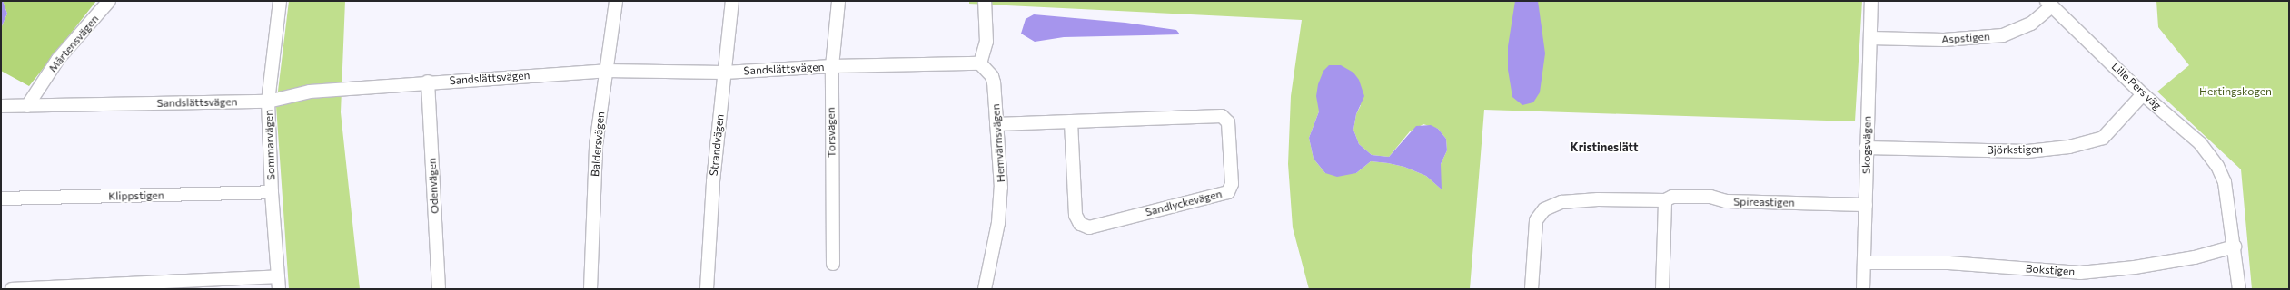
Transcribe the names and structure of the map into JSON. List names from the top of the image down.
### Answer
{
  "streets": {
    "street": [
      "Aspstigen",
      "Mårtensvägen",
      "Sandslättsvägen",
      "Lille Pers väg",
      "Torsvägen",
      "Hemvärnsvägen",
      "Baldersvägen",
      "Sommarvägen",
      "Strandvägen",
      "Skogsvägen",
      "Björkstigen",
      "Odenvägen",
      "Klippstigen",
      "Spireastigen",
      "Sandlyckevägen",
      "Bokstigen"
    ]
  },
  "crossings": [
    ["Aspstigen", "Lille Pers väg"],
    ["Aspstigen", "Skogsvägen"],
    ["Mårtensvägen", "Sandslättsvägen"],
    ["Sandslättsvägen", "Torsvägen"],
    ["Sandslättsvägen", "Hemvärnsvägen"],
    ["Sandslättsvägen", "Baldersvägen"],
    ["Sandslättsvägen", "Sommarvägen"],
    ["Sandslättsvägen", "Strandvägen"],
    ["Sandslättsvägen", "Odenvägen"],
    ["Lille Pers väg", "Björkstigen"],
    ["Lille Pers väg", "Bokstigen"],
    ["Hemvärnsvägen", "Sandlyckevägen"],
    ["Sommarvägen", "Klippstigen"],
    ["Skogsvägen", "Björkstigen"],
    ["Skogsvägen", "Spireastigen"],
    ["Skogsvägen", "Bokstigen"]
  ],
  "districts": ["Kristineslätt"],
  "parks": ["Hertingskogen"]
}
